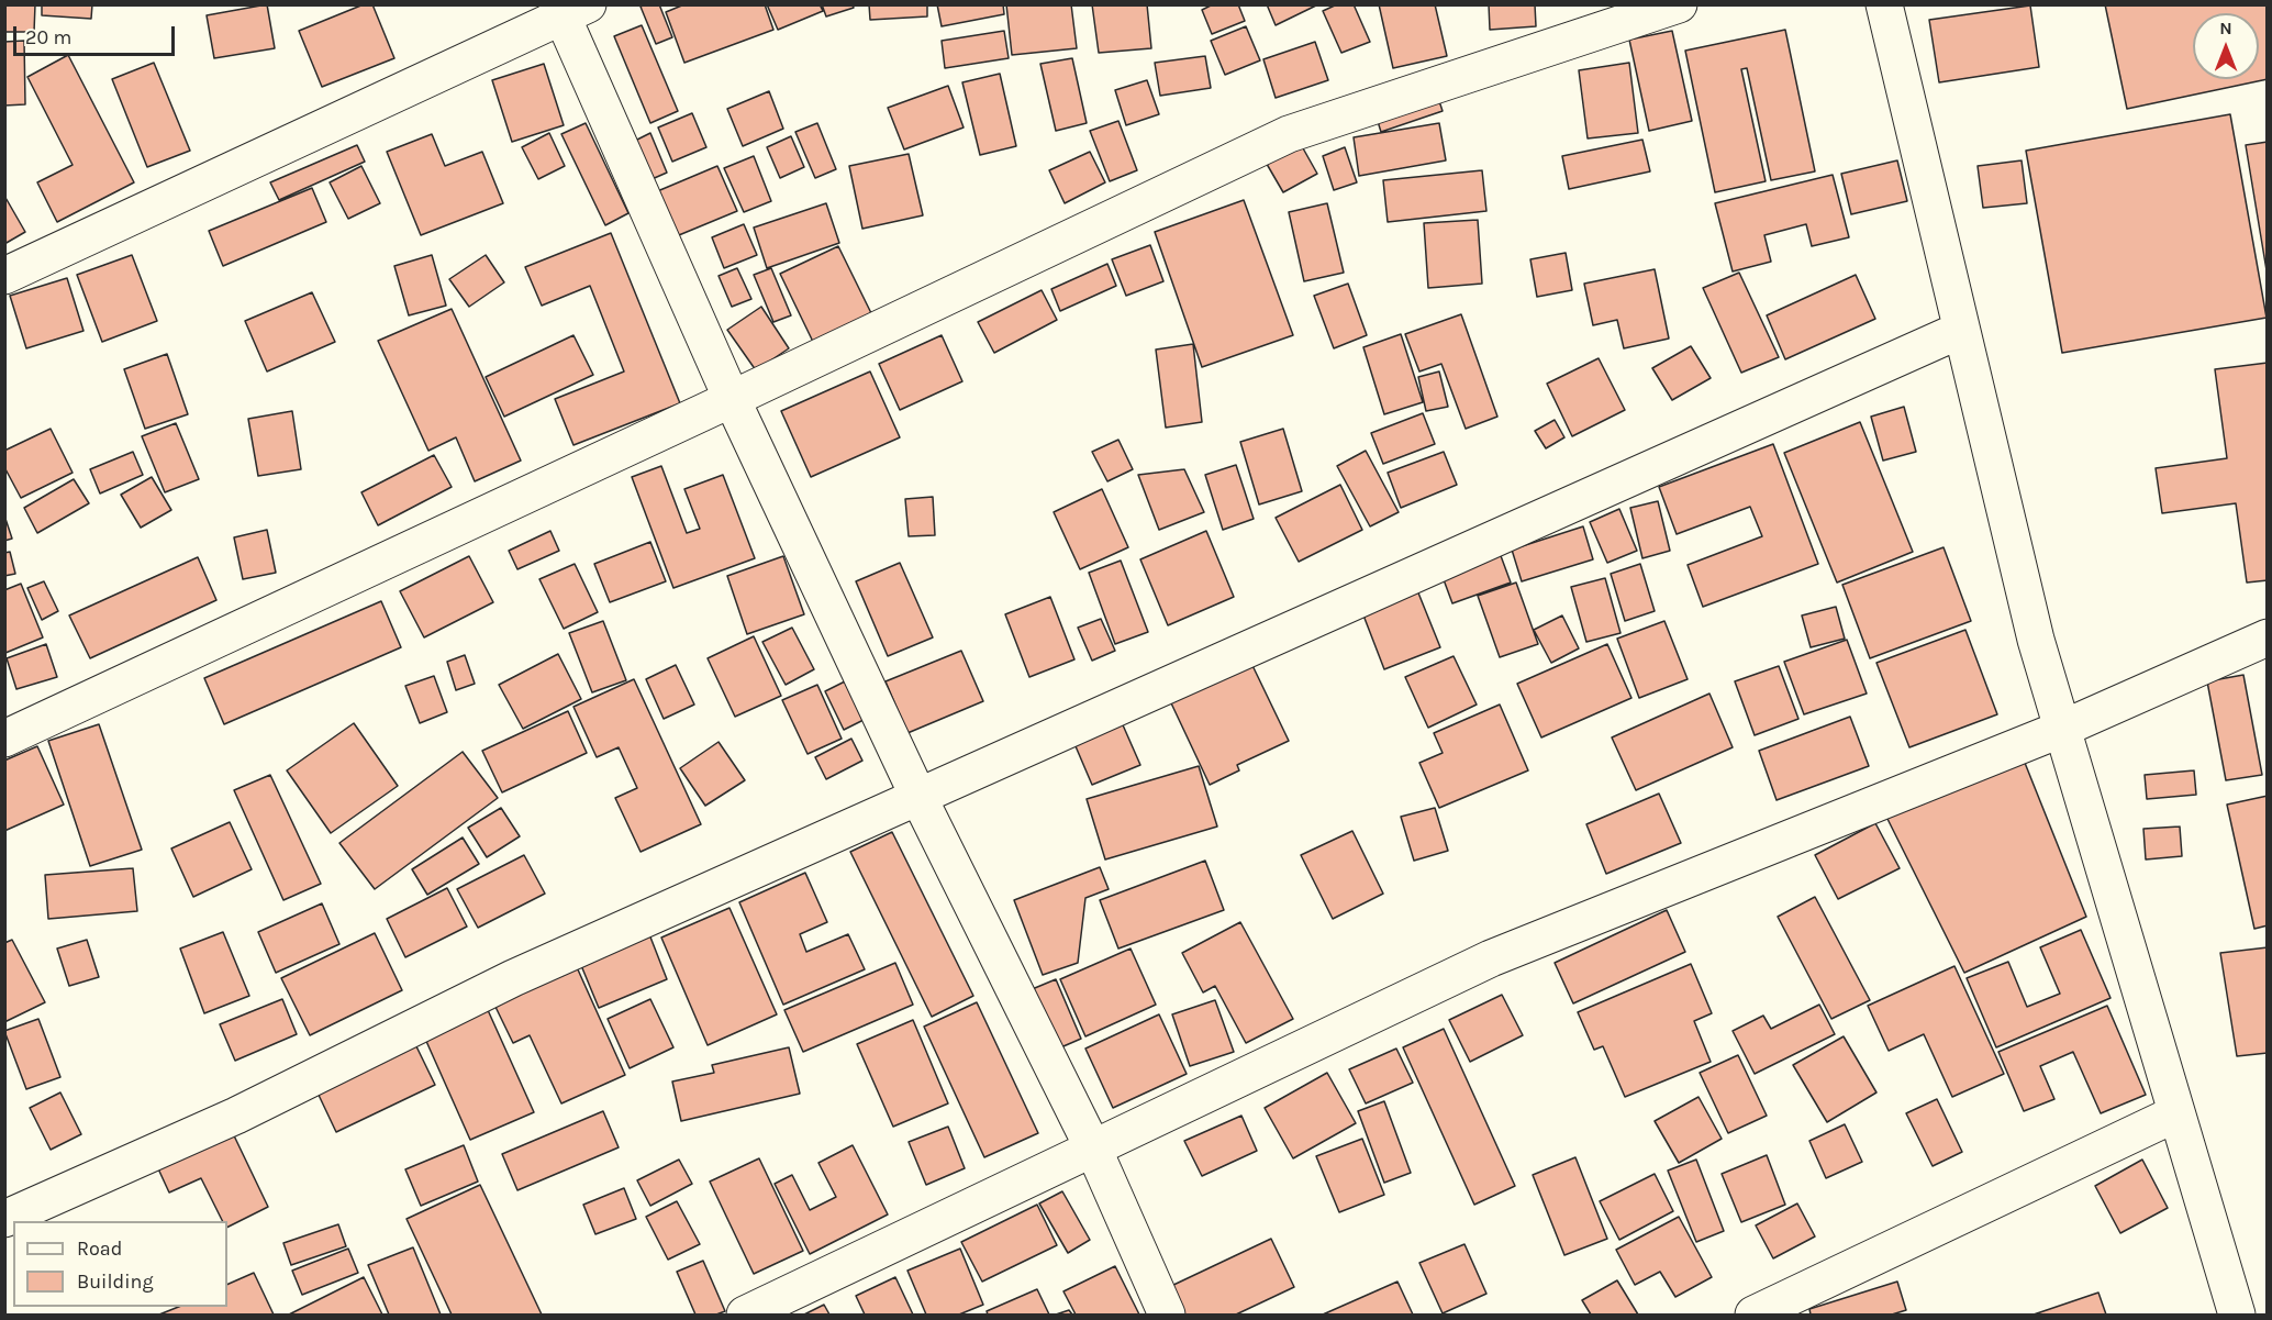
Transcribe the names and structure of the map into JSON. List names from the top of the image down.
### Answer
{
  "legend": ["Road", "Building"],
  "scale_bar": "20 m",
  "north": "top"
}
